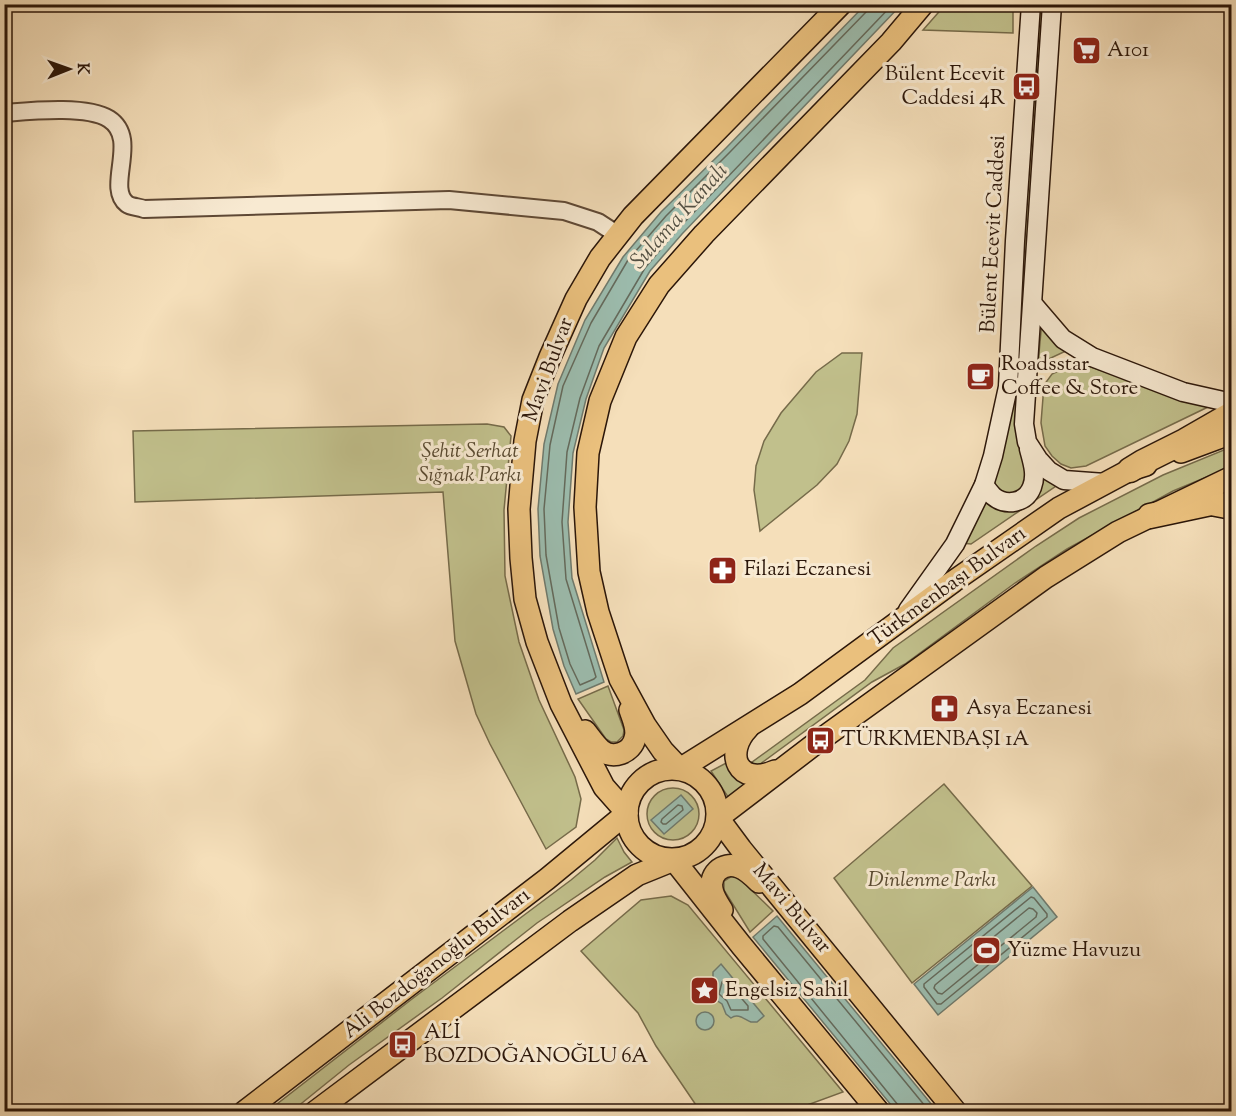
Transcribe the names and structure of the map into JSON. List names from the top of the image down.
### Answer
{
  "streets": {
    "main road": [
      "Bülent Ecevit Caddesi",
      "Mavi Bulvar",
      "Türkmenbaşı Bulvarı",
      "Ali Bozdoğanoğlu Bulvarı"
    ]
  },
  "crossings": [
    ["Bülent Ecevit Caddesi", "Türkmenbaşı Bulvarı"],
    ["Mavi Bulvar", "Türkmenbaşı Bulvarı"],
    ["Mavi Bulvar", "Ali Bozdoğanoğlu Bulvarı"],
    ["Türkmenbaşı Bulvarı", "Ali Bozdoğanoğlu Bulvarı"]
  ],
  "water": ["Sulama Kanalı"],
  "parks": ["Şehit Serhat Sığnak Parkı", "Dinlenme Parkı"],
  "places": {
    "supermarket": ["A101"],
    "bus stop": ["Bülent Ecevit Caddesi 4R", "TÜRKMENBAŞI 1A", "ALİ BOZDOĞANOĞLU 6A"],
    "cafe": ["Roadsstar Coffee & Store"],
    "pharmacy": ["Filazi Eczanesi", "Asya Eczanesi"],
    "sports": ["Yüzme Havuzu"],
    "place": ["Engelsiz Sahil"]
  },
  "north": "right"
}
